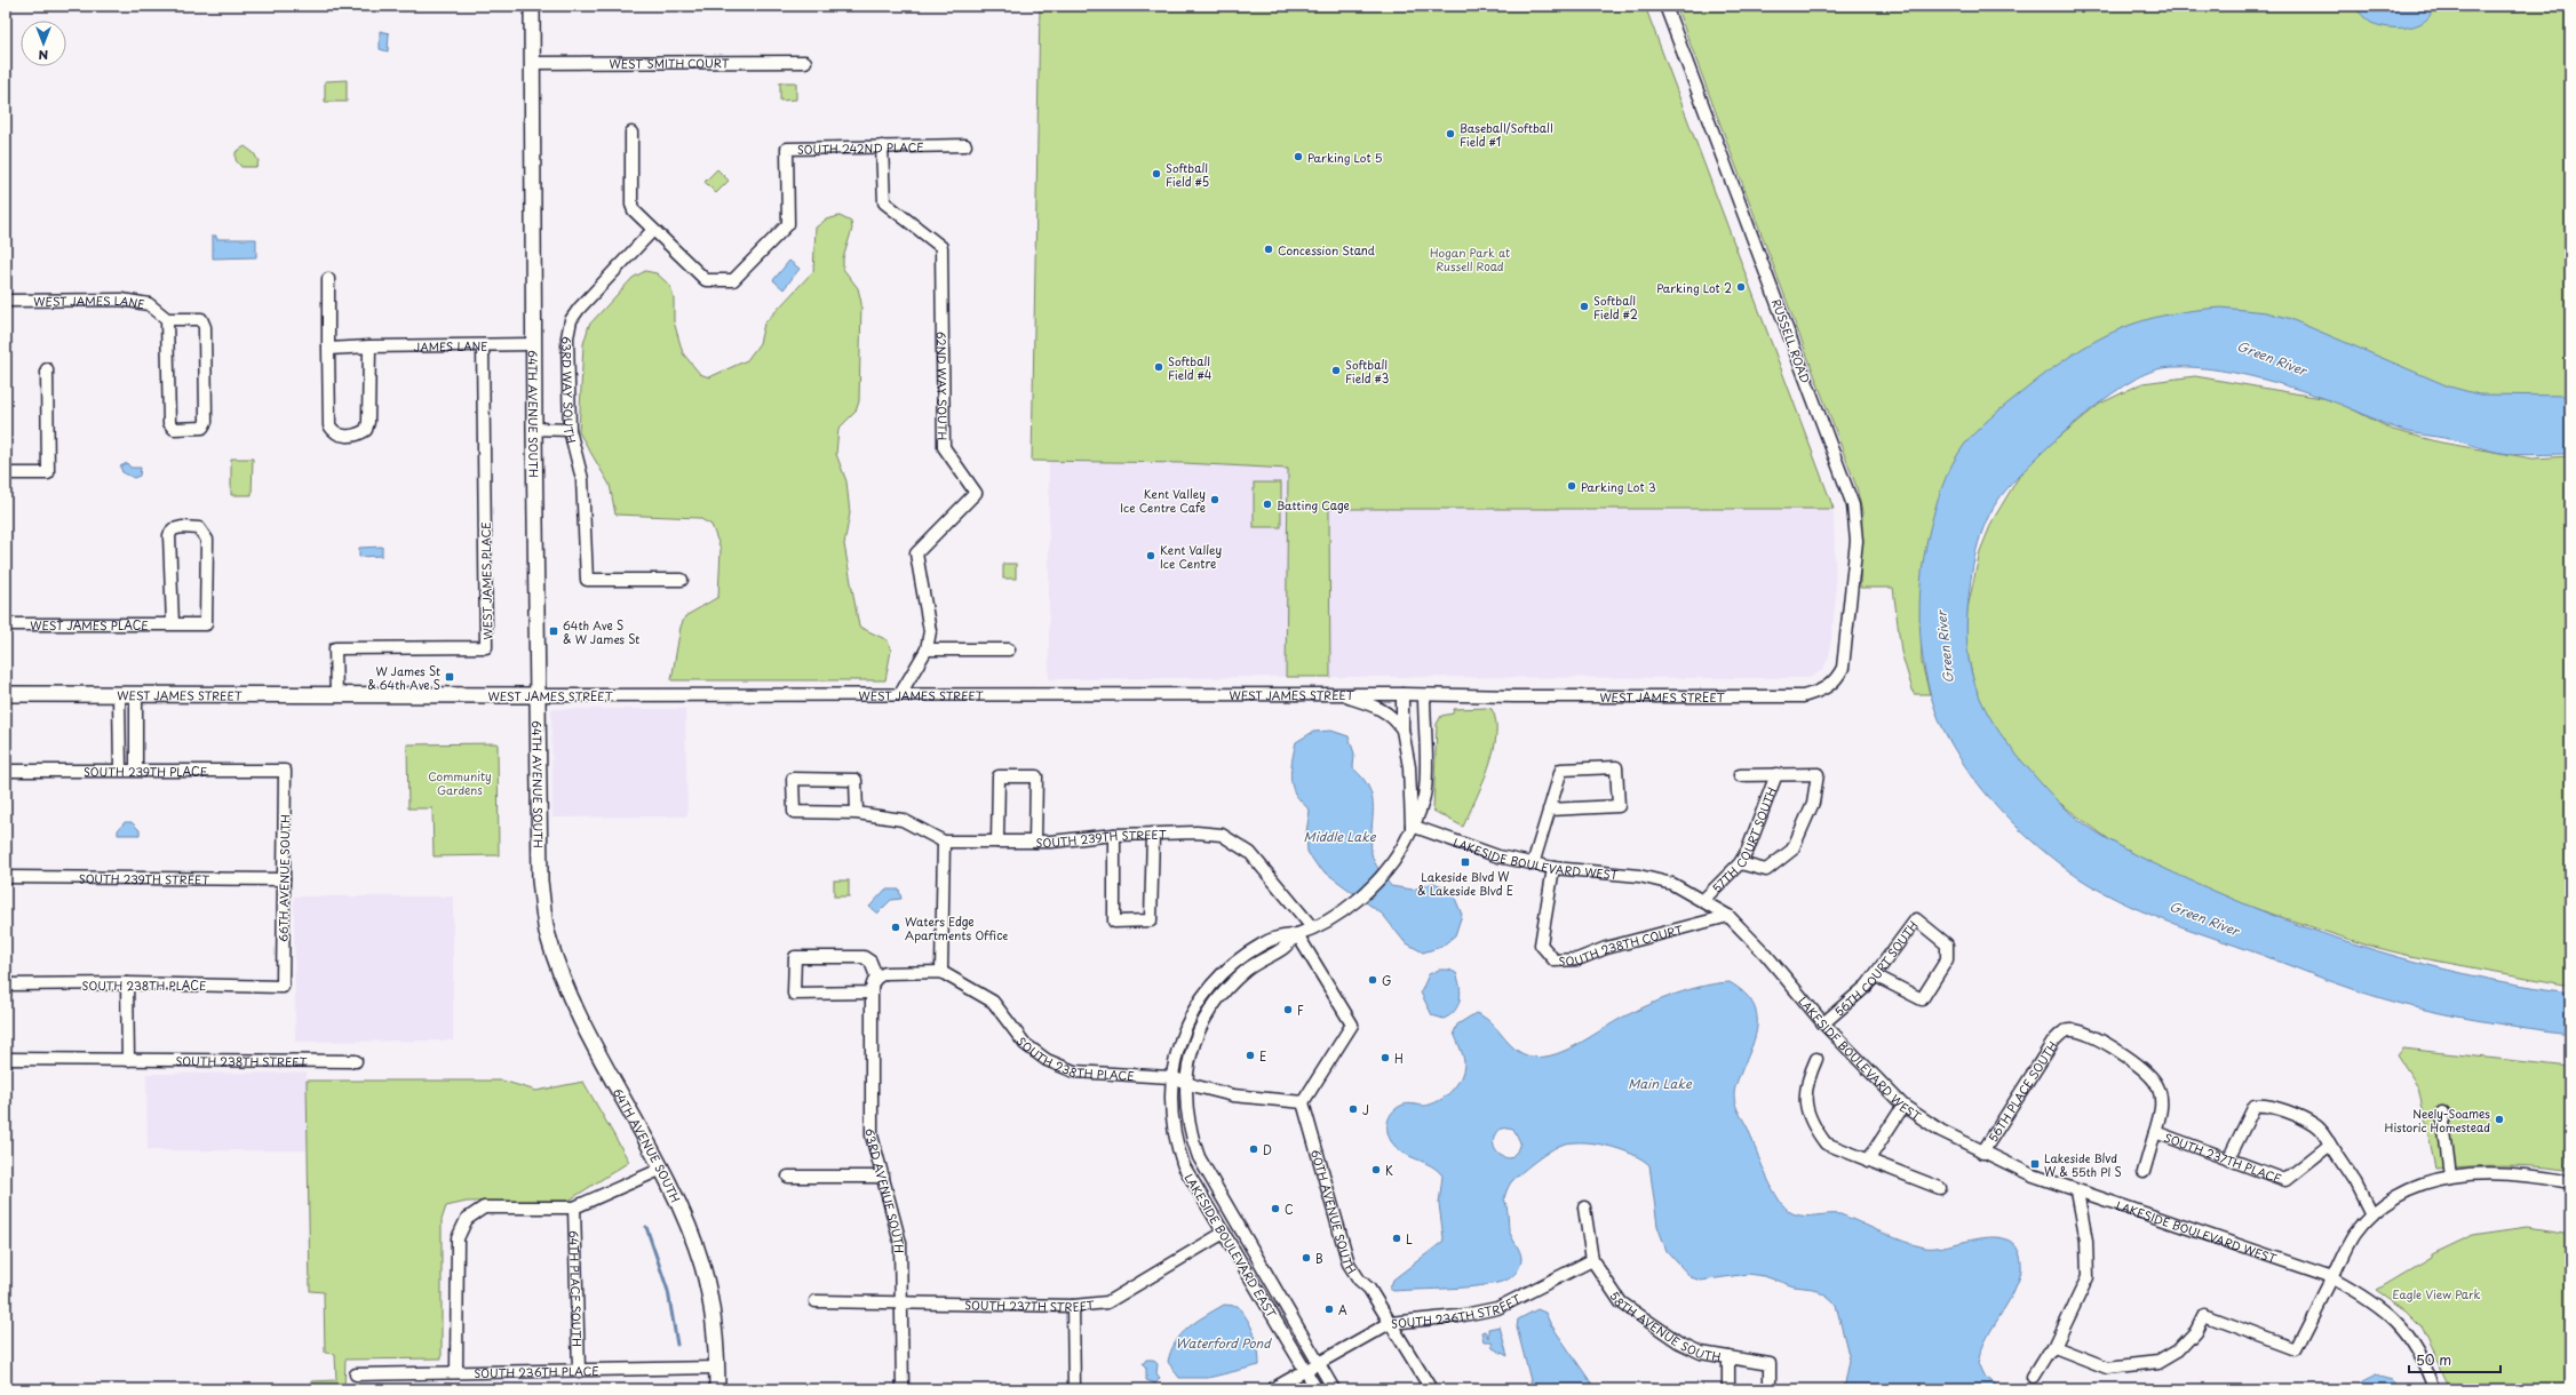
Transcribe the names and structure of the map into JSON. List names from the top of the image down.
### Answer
{
  "streets": {
    "street": [
      "WEST SMITH COURT",
      "SOUTH 242ND PLACE",
      "WEST JAMES LANE",
      "RUSSELL ROAD",
      "JAMES LANE",
      "62ND WAY SOUTH",
      "63RD WAY SOUTH",
      "64TH AVENUE SOUTH",
      "WEST JAMES PLACE",
      "WEST JAMES STREET",
      "SOUTH 239TH PLACE",
      "SOUTH 239TH STREET",
      "57TH COURT SOUTH",
      "LAKESIDE BOULEVARD WEST",
      "66TH AVENUE SOUTH",
      "SOUTH 238TH COURT",
      "56TH COURT SOUTH",
      "SOUTH 238TH PLACE",
      "SOUTH 238TH STREET",
      "56TH PLACE SOUTH",
      "SOUTH 237TH PLACE",
      "63RD AVENUE SOUTH",
      "60TH AVENUE SOUTH",
      "LAKESIDE BOULEVARD EAST",
      "64TH PLACE SOUTH",
      "SOUTH 237TH STREET",
      "SOUTH 236TH STREET",
      "58TH AVENUE SOUTH",
      "SOUTH 236TH PLACE"
    ]
  },
  "crossings": [
    ["WEST SMITH COURT", "64TH AVENUE SOUTH"],
    ["SOUTH 242ND PLACE", "62ND WAY SOUTH"],
    ["SOUTH 242ND PLACE", "63RD WAY SOUTH"],
    ["RUSSELL ROAD", "WEST JAMES STREET"],
    ["JAMES LANE", "64TH AVENUE SOUTH"],
    ["JAMES LANE", "WEST JAMES PLACE"],
    ["62ND WAY SOUTH", "WEST JAMES STREET"],
    ["64TH AVENUE SOUTH", "WEST JAMES STREET"],
    ["64TH AVENUE SOUTH", "SOUTH 236TH PLACE"],
    ["WEST JAMES PLACE", "WEST JAMES STREET"],
    ["WEST JAMES STREET", "LAKESIDE BOULEVARD EAST"],
    ["SOUTH 239TH PLACE", "66TH AVENUE SOUTH"],
    ["SOUTH 239TH STREET", "66TH AVENUE SOUTH"],
    ["SOUTH 239TH STREET", "LAKESIDE BOULEVARD EAST"],
    ["57TH COURT SOUTH", "LAKESIDE BOULEVARD WEST"],
    ["LAKESIDE BOULEVARD WEST", "SOUTH 238TH COURT"],
    ["LAKESIDE BOULEVARD WEST", "56TH COURT SOUTH"],
    ["LAKESIDE BOULEVARD WEST", "56TH PLACE SOUTH"],
    ["LAKESIDE BOULEVARD WEST", "LAKESIDE BOULEVARD EAST"],
    ["66TH AVENUE SOUTH", "SOUTH 238TH PLACE"],
    ["SOUTH 238TH PLACE", "60TH AVENUE SOUTH"],
    ["SOUTH 238TH PLACE", "LAKESIDE BOULEVARD EAST"],
    ["56TH PLACE SOUTH", "SOUTH 237TH PLACE"],
    ["63RD AVENUE SOUTH", "SOUTH 237TH STREET"],
    ["60TH AVENUE SOUTH", "SOUTH 236TH STREET"],
    ["LAKESIDE BOULEVARD EAST", "SOUTH 237TH STREET"],
    ["LAKESIDE BOULEVARD EAST", "SOUTH 236TH STREET"],
    ["64TH PLACE SOUTH", "SOUTH 236TH PLACE"],
    ["SOUTH 236TH STREET", "58TH AVENUE SOUTH"]
  ],
  "water": [
    "Green River",
    "Middle Lake",
    "Main Lake",
    "Waterford Pond"
  ],
  "parks": ["Hogan Park at Russell Road", "Community Gardens", "Eagle View Park"],
  "places": {
    "other": [
      "Baseball/Softball Field #1",
      "Parking Lot 5",
      "Softball Field #5",
      "Concession Stand",
      "Parking Lot 2",
      "Softball Field #2",
      "Softball Field #4",
      "Softball Field #3",
      "Parking Lot 3",
      "Kent Valley Ice Centre Cafe",
      "Batting Cage",
      "Kent Valley Ice Centre",
      "Waters Edge Apartments Office",
      "G",
      "F",
      "E",
      "H",
      "J",
      "Neely-Soames Historic Homestead",
      "D",
      "K",
      "C",
      "L",
      "B",
      "A"
    ],
    "transit": [
      "64th Ave S & W James St",
      "W James St & 64th Ave S",
      "Lakeside Blvd W & Lakeside Blvd E",
      "Lakeside Blvd W & 55th Pl S"
    ]
  },
  "scale_bar": "50 m",
  "north": "bottom"
}
